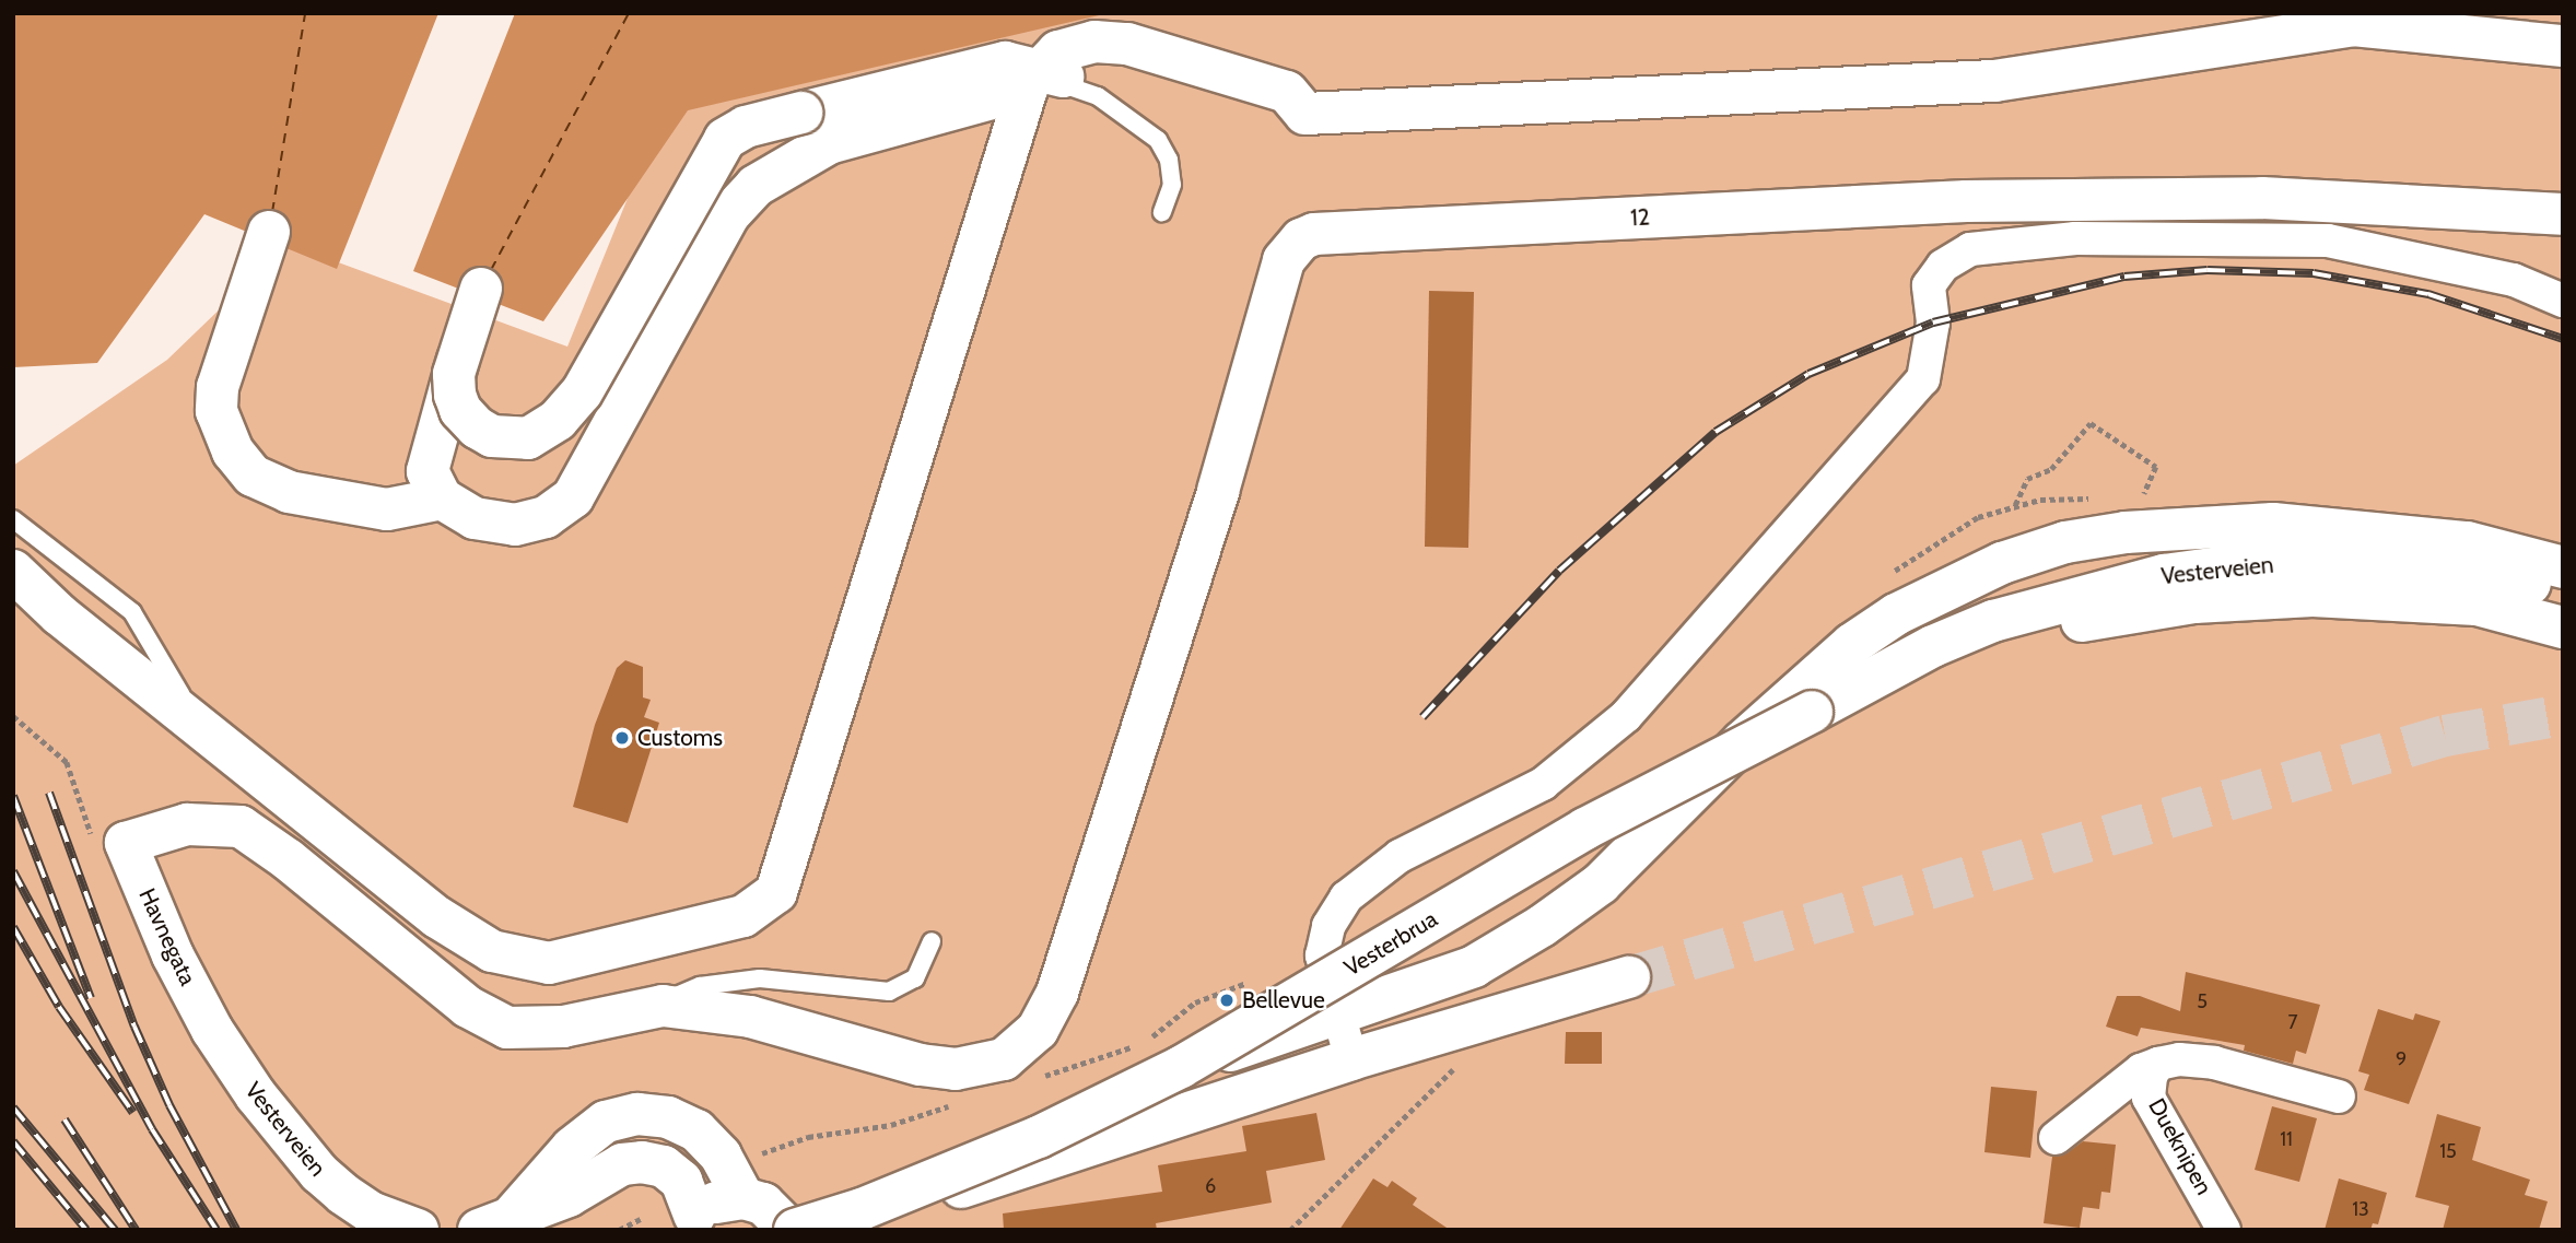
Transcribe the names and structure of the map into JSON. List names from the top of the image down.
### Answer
{
  "streets": {
    "highway": [
      "12",
      "Vesterveien",
      "Havnegata",
      "Vesterbrua"
    ],
    "street": ["Dueknipen"]
  },
  "crossings": [
    ["12", "Havnegata"],
    ["Vesterveien", "Havnegata"],
    ["Vesterveien", "Vesterbrua"]
  ],
  "places": ["Customs", "Bellevue"],
  "house_numbers": [
    "5",
    "7",
    "9",
    "11",
    "15",
    "6",
    "13"
  ]
}
